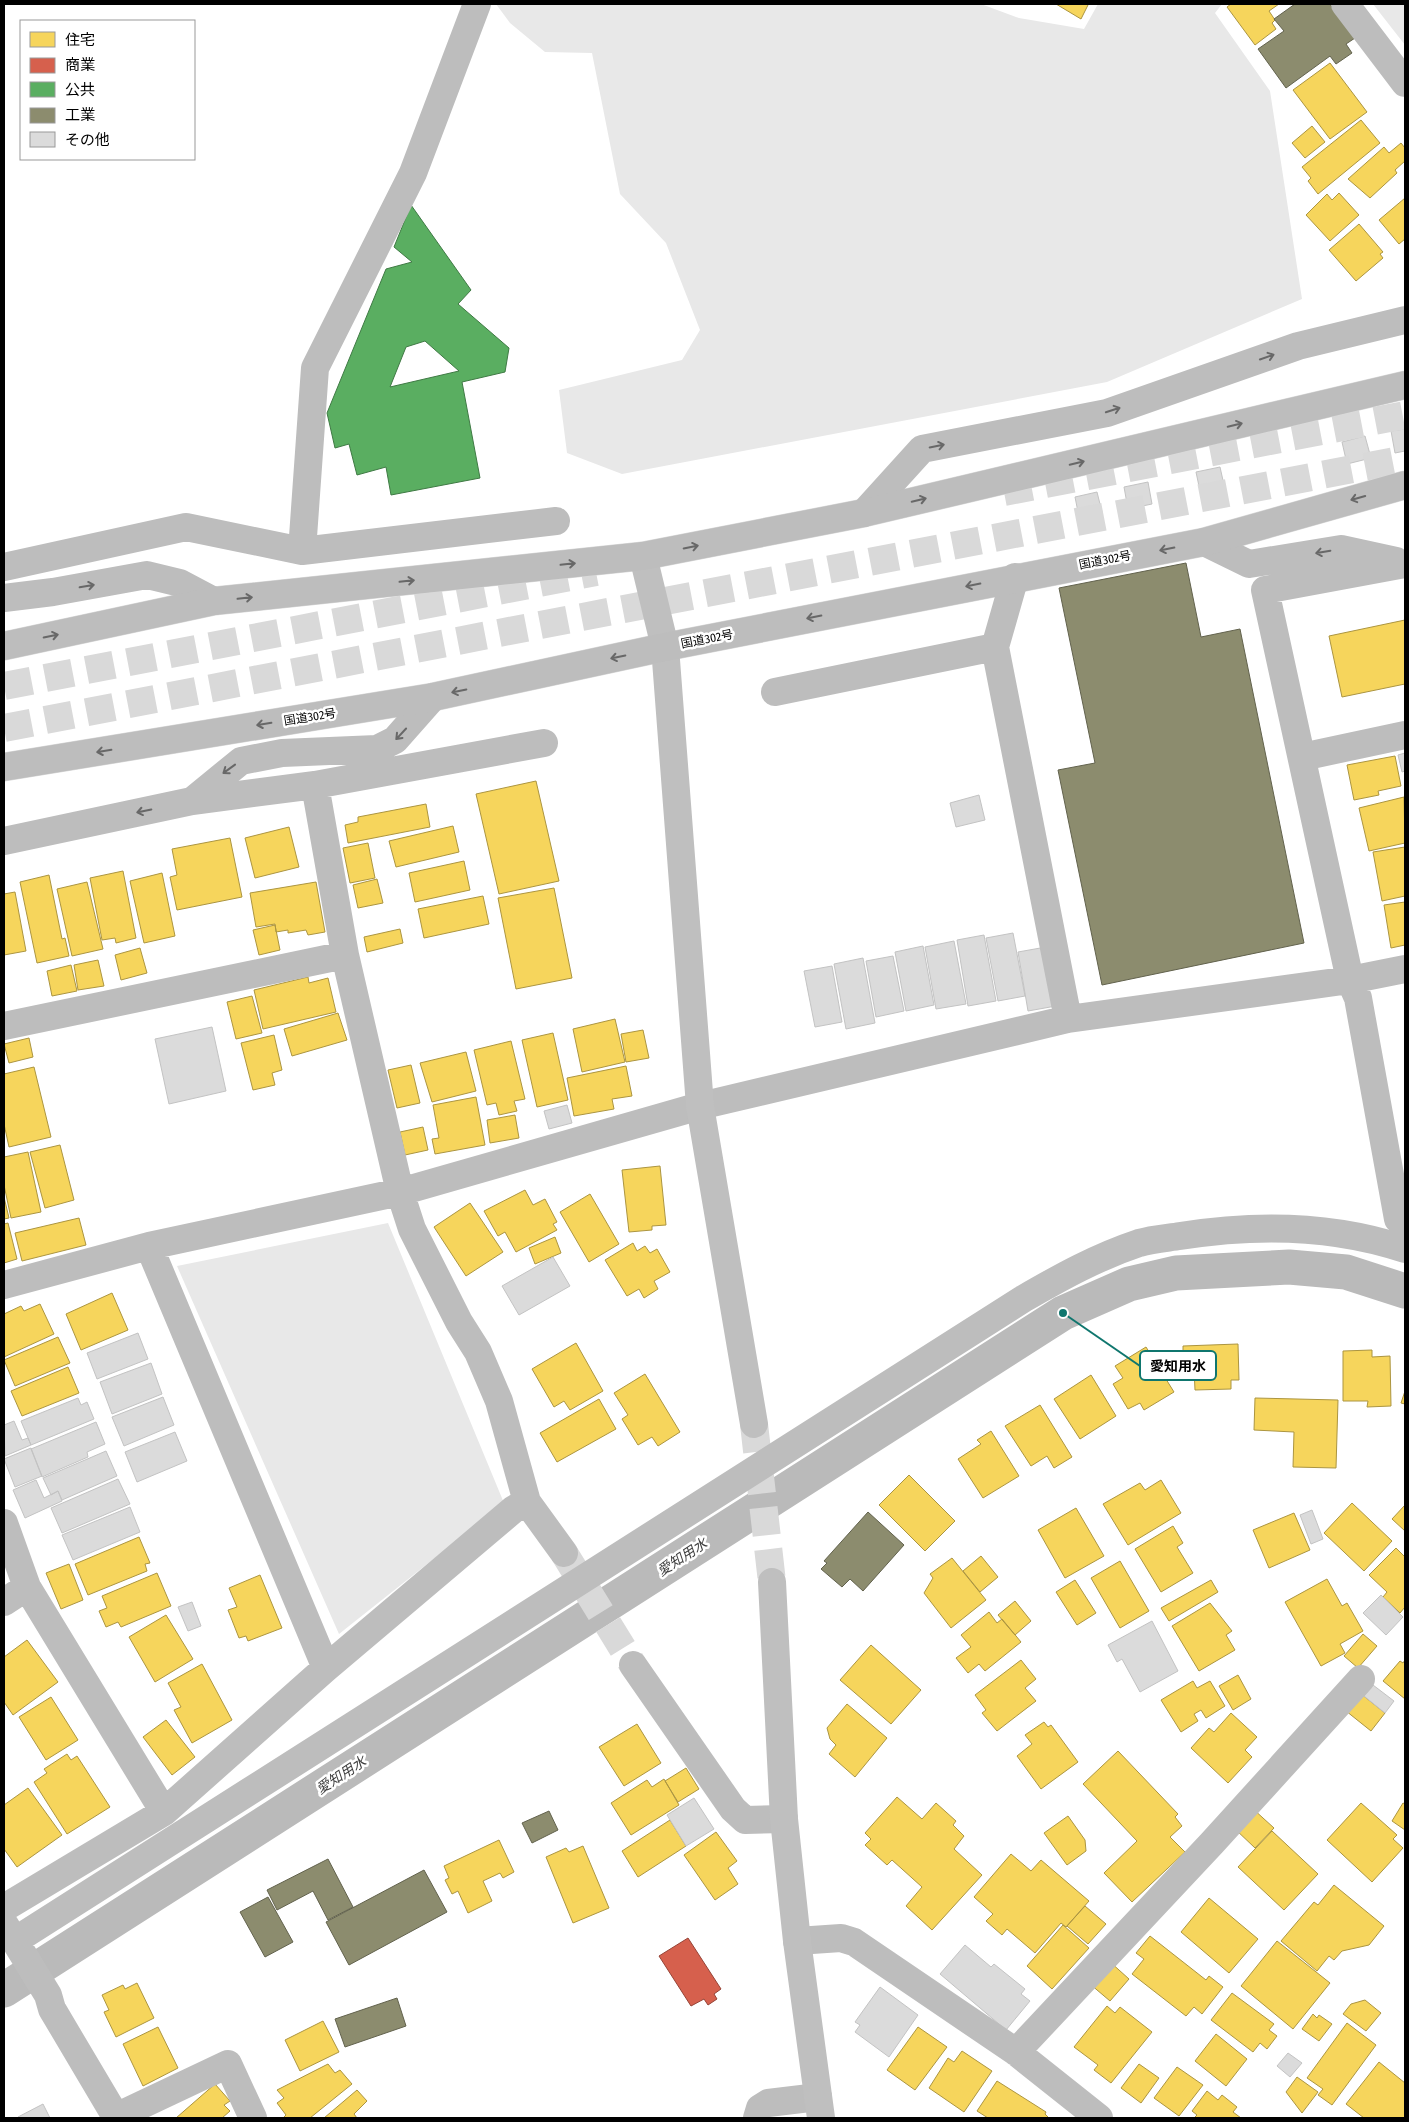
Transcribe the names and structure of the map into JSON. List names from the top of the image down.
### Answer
{
  "streets": {
    "main road": ["国道302号"]
  },
  "water": ["愛知用水"],
  "places": ["愛知用水"],
  "legend": [
    "住宅",
    "商業",
    "公共",
    "工業",
    "その他"
  ]
}
